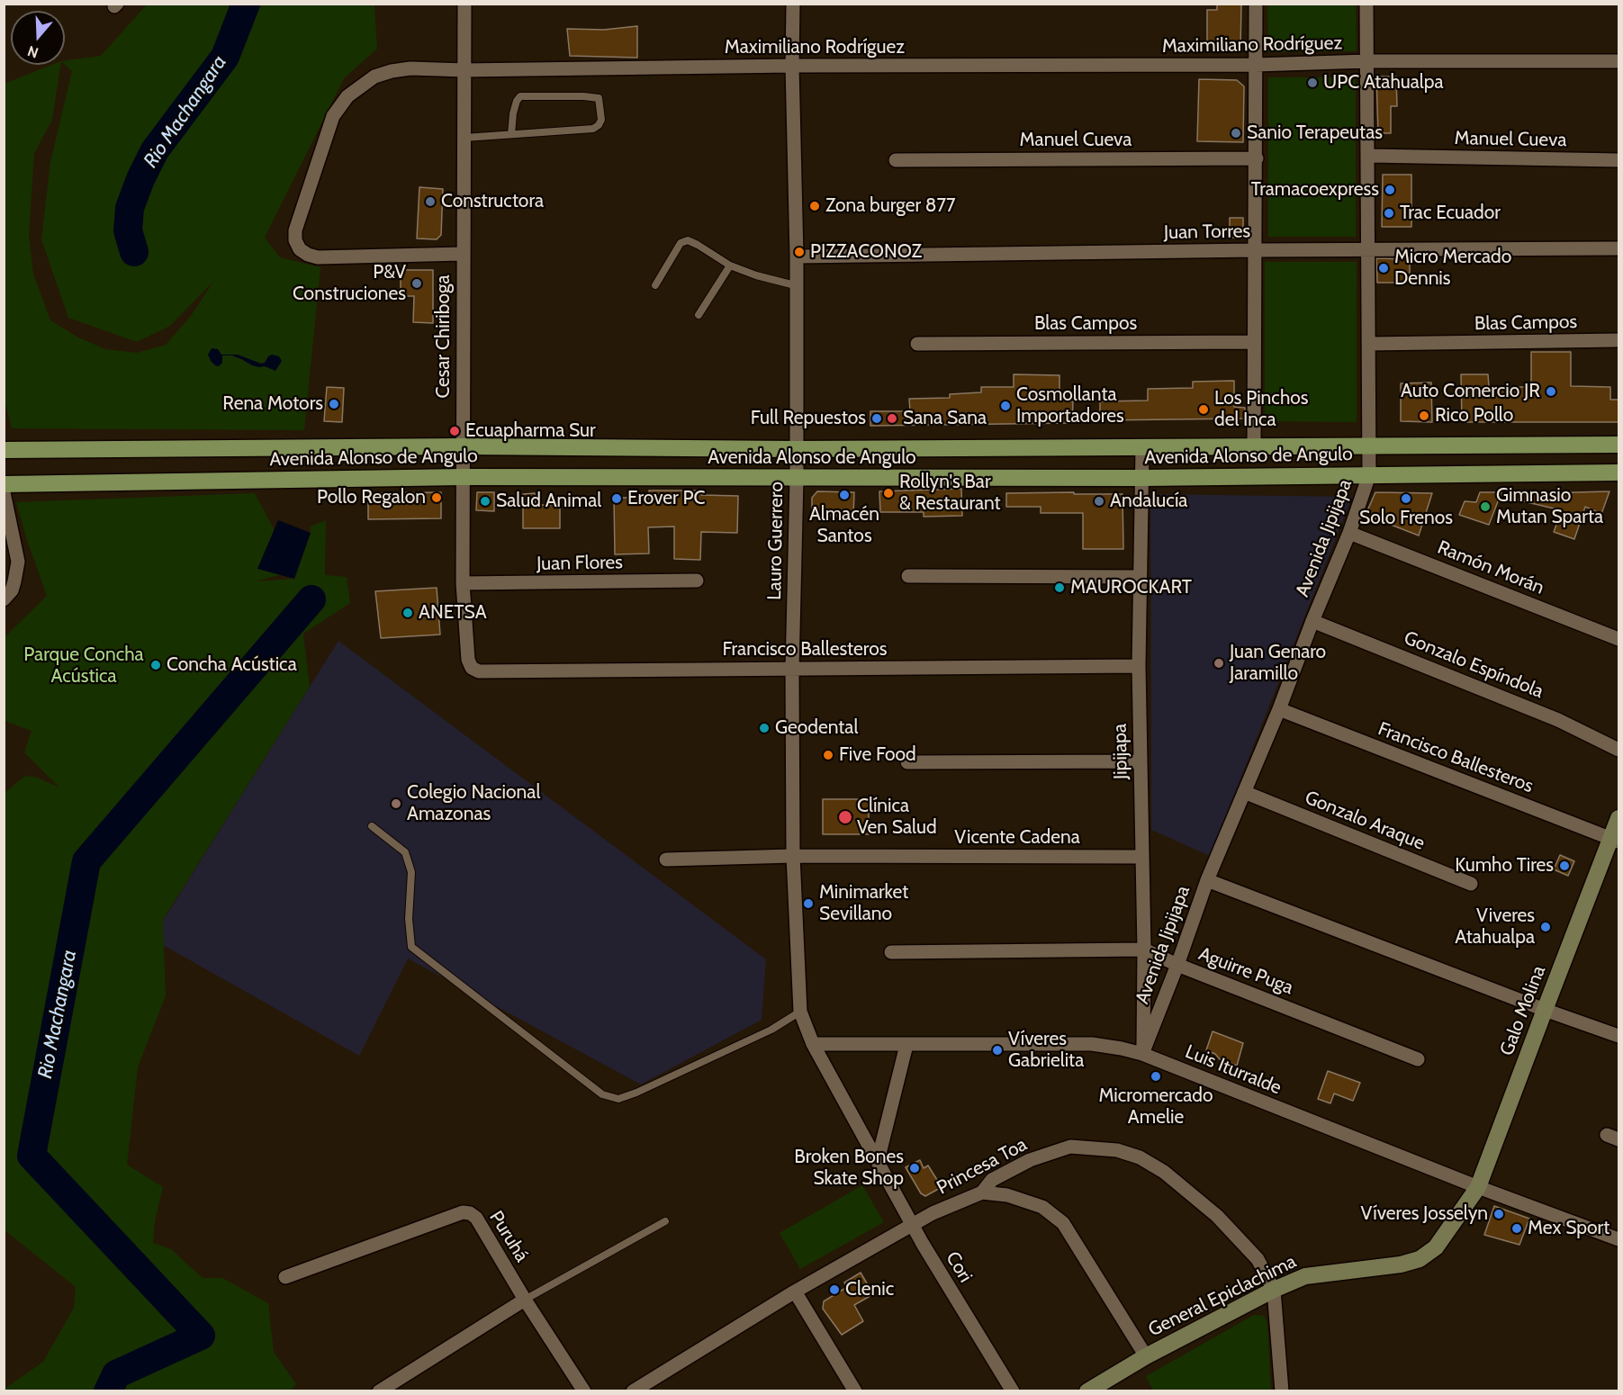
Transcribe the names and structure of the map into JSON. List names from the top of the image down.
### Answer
{
  "streets": {
    "main road": ["Avenida Alonso de Angulo"],
    "street": [
      "Maximiliano Rodríguez",
      "Manuel Cueva",
      "Juan Torres",
      "Blas Campos",
      "Cesar Chiriboga",
      "Avenida Jipijapa",
      "Lauro Guerrero",
      "Juan Flores",
      "Ramón Morán",
      "Francisco Ballesteros",
      "Gonzalo Espíndola",
      "Jipijapa",
      "Gonzalo Araque",
      "Vicente Cadena",
      "Aguirre Puga",
      "Galo Molina",
      "Luis Iturralde",
      "Princesa Toa",
      "Puruhá",
      "Cori",
      "General Epiclachima"
    ]
  },
  "crossings": [
    ["Maximiliano Rodríguez", "Cesar Chiriboga"],
    ["Maximiliano Rodríguez", "Avenida Jipijapa"],
    ["Maximiliano Rodríguez", "Lauro Guerrero"],
    ["Manuel Cueva", "Avenida Jipijapa"],
    ["Juan Torres", "Avenida Jipijapa"],
    ["Juan Torres", "Lauro Guerrero"],
    ["Blas Campos", "Avenida Jipijapa"],
    ["Cesar Chiriboga", "Avenida Alonso de Angulo"],
    ["Cesar Chiriboga", "Juan Flores"],
    ["Cesar Chiriboga", "Francisco Ballesteros"],
    ["Avenida Alonso de Angulo", "Avenida Jipijapa"],
    ["Avenida Alonso de Angulo", "Lauro Guerrero"],
    ["Avenida Alonso de Angulo", "Jipijapa"],
    ["Avenida Jipijapa", "Ramón Morán"],
    ["Avenida Jipijapa", "Francisco Ballesteros"],
    ["Avenida Jipijapa", "Gonzalo Espíndola"],
    ["Avenida Jipijapa", "Jipijapa"],
    ["Avenida Jipijapa", "Gonzalo Araque"],
    ["Avenida Jipijapa", "Aguirre Puga"],
    ["Avenida Jipijapa", "Luis Iturralde"],
    ["Lauro Guerrero", "Francisco Ballesteros"],
    ["Lauro Guerrero", "Vicente Cadena"],
    ["Lauro Guerrero", "Luis Iturralde"],
    ["Lauro Guerrero", "Cori"],
    ["Francisco Ballesteros", "Jipijapa"],
    ["Francisco Ballesteros", "Galo Molina"],
    ["Jipijapa", "Vicente Cadena"],
    ["Jipijapa", "Aguirre Puga"],
    ["Jipijapa", "Luis Iturralde"],
    ["Galo Molina", "Luis Iturralde"],
    ["Galo Molina", "General Epiclachima"],
    ["Luis Iturralde", "Cori"],
    ["Luis Iturralde", "General Epiclachima"],
    ["Princesa Toa", "Cori"],
    ["Princesa Toa", "General Epiclachima"]
  ],
  "water": ["Rio Machangara"],
  "parks": ["Parque Concha Acústica"],
  "places": [
    "UPC Atahualpa",
    "Sanio Terapeutas",
    "Tramacoexpress",
    "Constructora",
    "Zona burger 877",
    "Trac Ecuador",
    "PIZZACONOZ",
    "Micro Mercado Dennis",
    "P&V Construciones",
    "Auto Comercio JR",
    "Rena Motors",
    "Cosmollanta Importadores",
    "Los Pinchos del Inca",
    "Rico Pollo",
    "Full Repuestos",
    "Sana Sana",
    "Ecuapharma Sur",
    "Rollyn's Bar & Restaurant",
    "Almacén Santos",
    "Pollo Regalon",
    "Erover PC",
    "Solo Frenos",
    "Salud Animal",
    "Andalucía",
    "Gimnasio Mutan Sparta",
    "MAUROCKART",
    "ANETSA",
    "Juan Genaro Jaramillo",
    "Concha Acústica",
    "Geodental",
    "Five Food",
    "Colegio Nacional Amazonas",
    "Clínica Ven Salud",
    "Kumho Tires",
    "Minimarket Sevillano",
    "Viveres Atahualpa",
    "Víveres Gabrielita",
    "Micromercado Amelie",
    "Broken Bones Skate Shop",
    "Víveres Josselyn",
    "Mex Sport",
    "Clenic"
  ],
  "north": "bottom"
}
